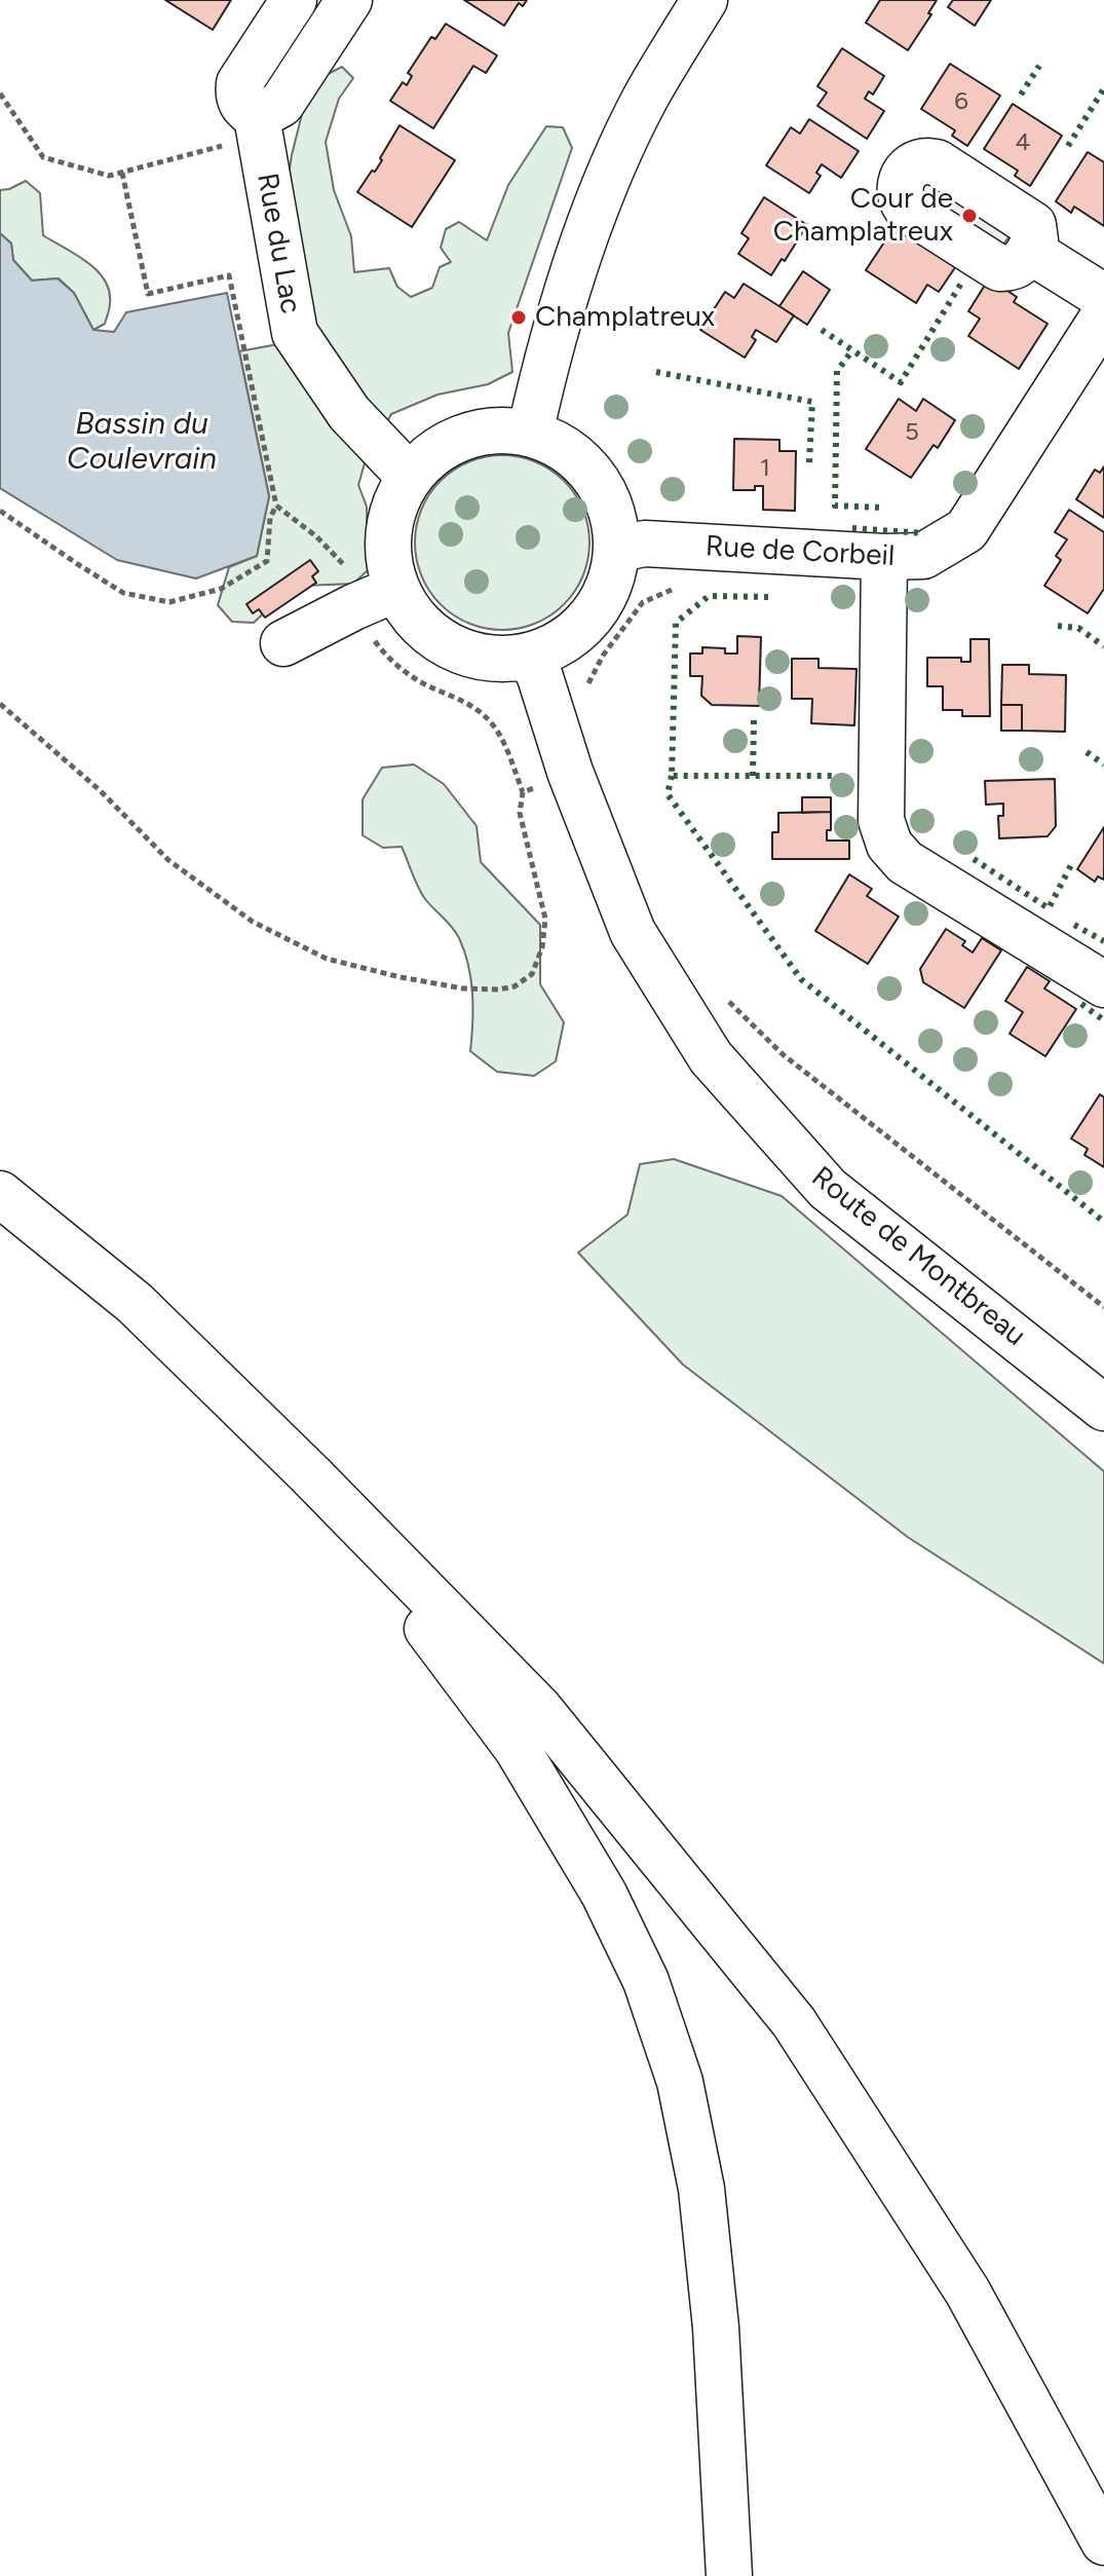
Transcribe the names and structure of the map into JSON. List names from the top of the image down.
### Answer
{
  "streets": {
    "street": ["Rue du Lac", "Rue de Corbeil", "Route de Montbreau"]
  },
  "crossings": [
    ["Rue du Lac", "Rue de Corbeil"],
    ["Rue du Lac", "Route de Montbreau"],
    ["Rue de Corbeil", "Route de Montbreau"]
  ],
  "water": ["Bassin du Coulevrain"],
  "places": ["Cour de Champlatreux", "Champlatreux"],
  "house_numbers": [
    "6",
    "4",
    "5",
    "1"
  ]
}
